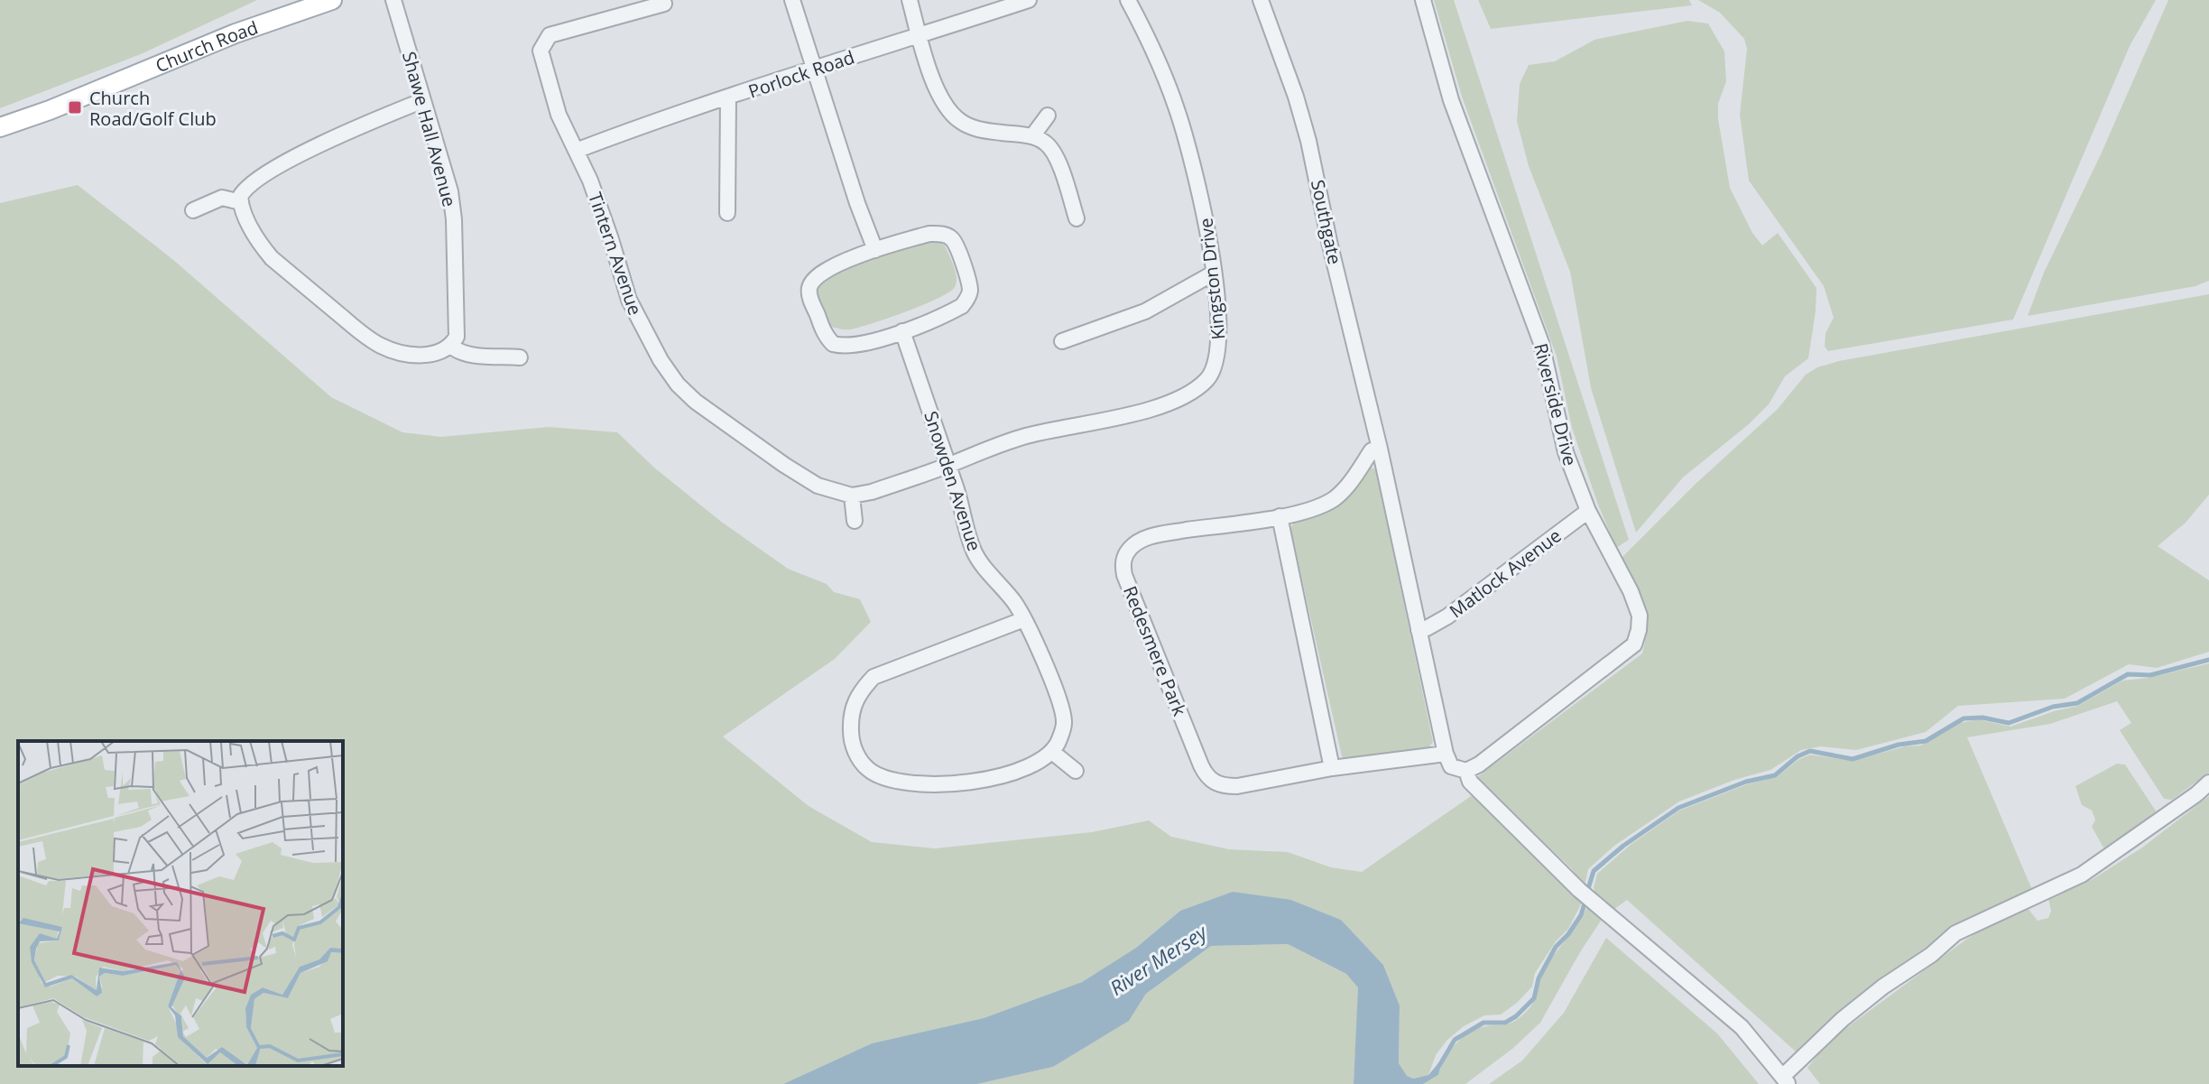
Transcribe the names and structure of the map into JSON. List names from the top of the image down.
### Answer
{
  "streets": {
    "main road": ["Church Road"],
    "street": [
      "Porlock Road",
      "Shawe Hall Avenue",
      "Southgate",
      "Tintern Avenue",
      "Kingston Drive",
      "Riverside Drive",
      "Snowden Avenue",
      "Matlock Avenue",
      "Redesmere Park"
    ]
  },
  "crossings": [
    ["Porlock Road", "Tintern Avenue"],
    ["Southgate", "Redesmere Park"],
    ["Kingston Drive", "Snowden Avenue"],
    ["Riverside Drive", "Matlock Avenue"]
  ],
  "water": ["River Mersey"],
  "places": {
    "transit": ["Church Road/Golf Club"]
  }
}
